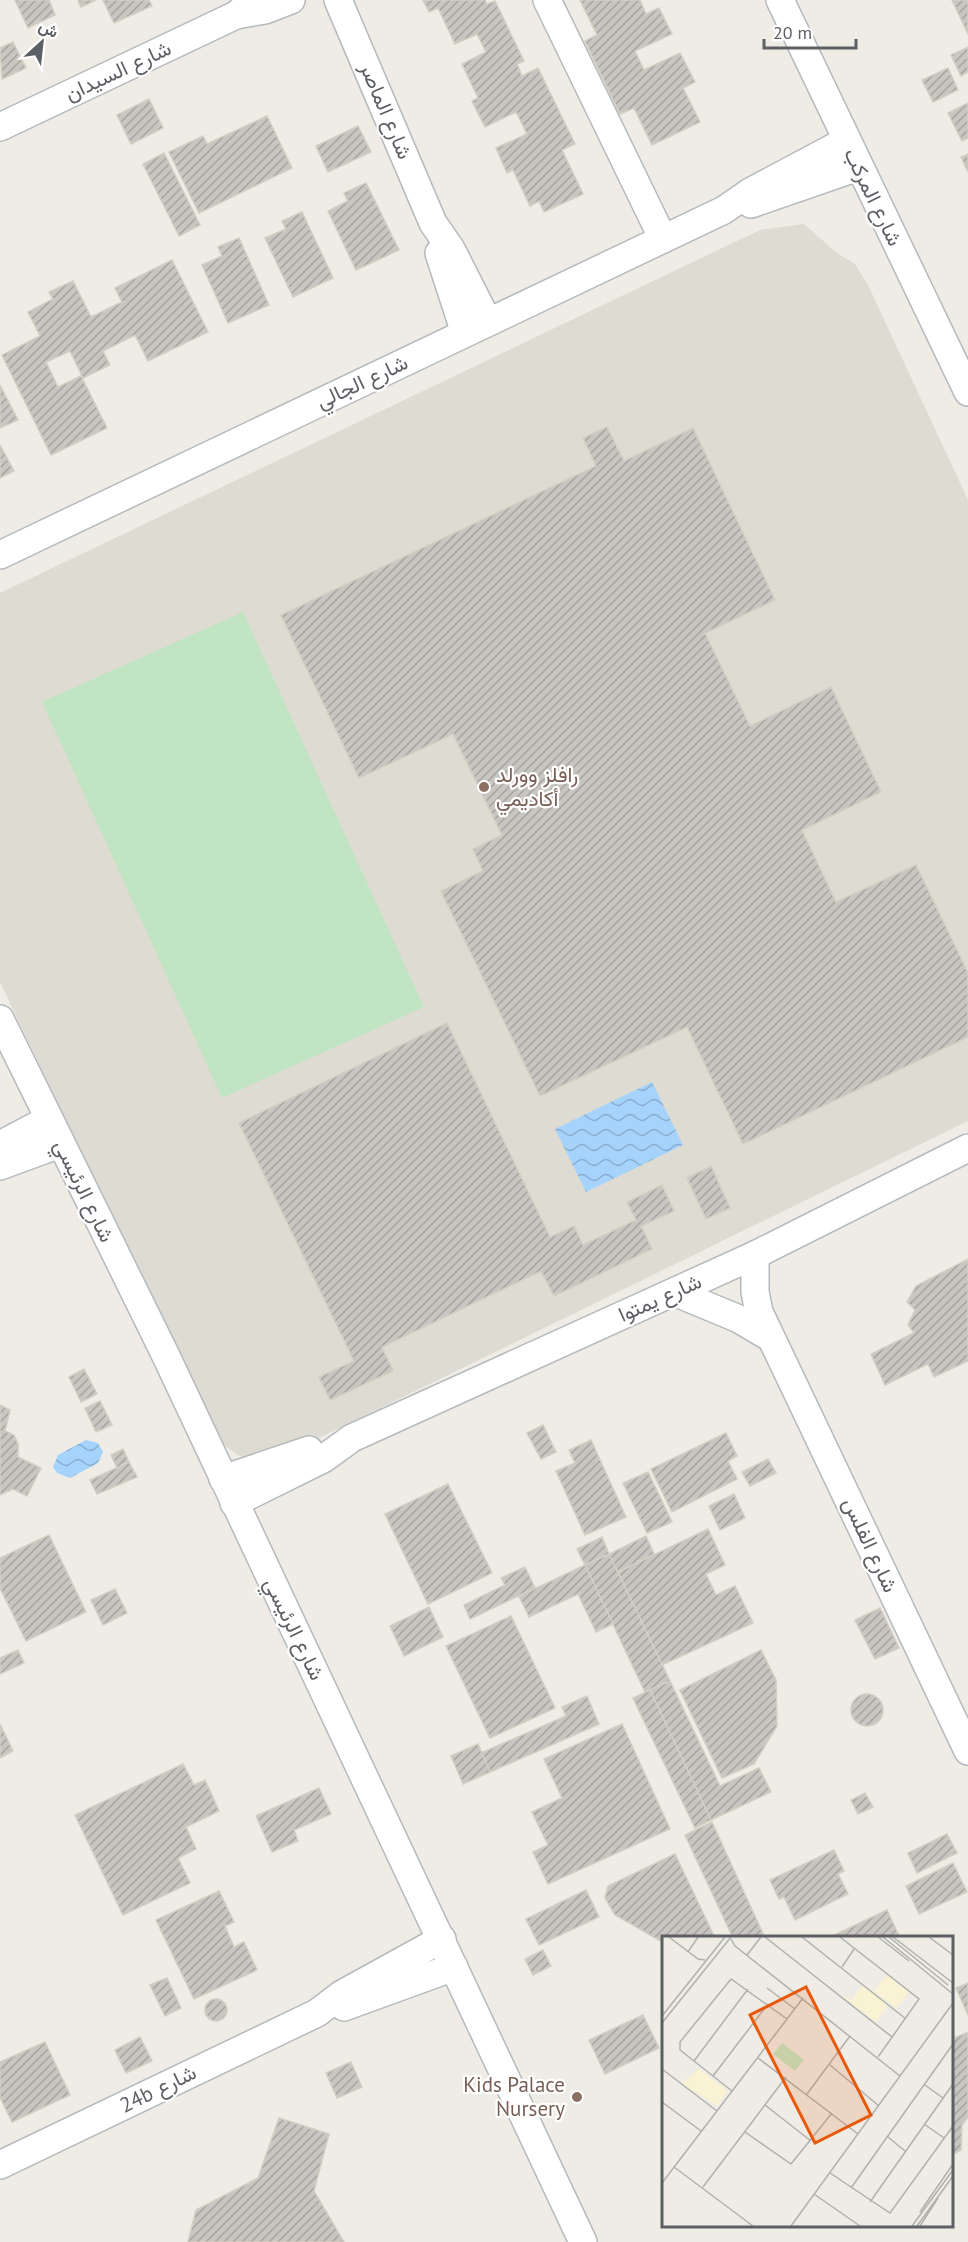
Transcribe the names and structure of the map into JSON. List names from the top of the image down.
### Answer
{
  "streets": {
    "street": [
      "شارع السيدان",
      "شارع الماصر",
      "شارع المركب",
      "شارع الجالي",
      "شارع الرئيسي",
      "شارع يمتوا",
      "شارع الفلس",
      "24b شارع"
    ]
  },
  "crossings": [
    ["شارع الماصر", "شارع الجالي"],
    ["شارع المركب", "شارع الجالي"],
    ["شارع الرئيسي", "شارع يمتوا"],
    ["شارع الرئيسي", "24b شارع"],
    ["شارع يمتوا", "شارع الفلس"]
  ],
  "places": ["رافلز وورلد أكاديمي", "Kids Palace Nursery"],
  "scale_bar": "20 m",
  "north": "top right"
}
